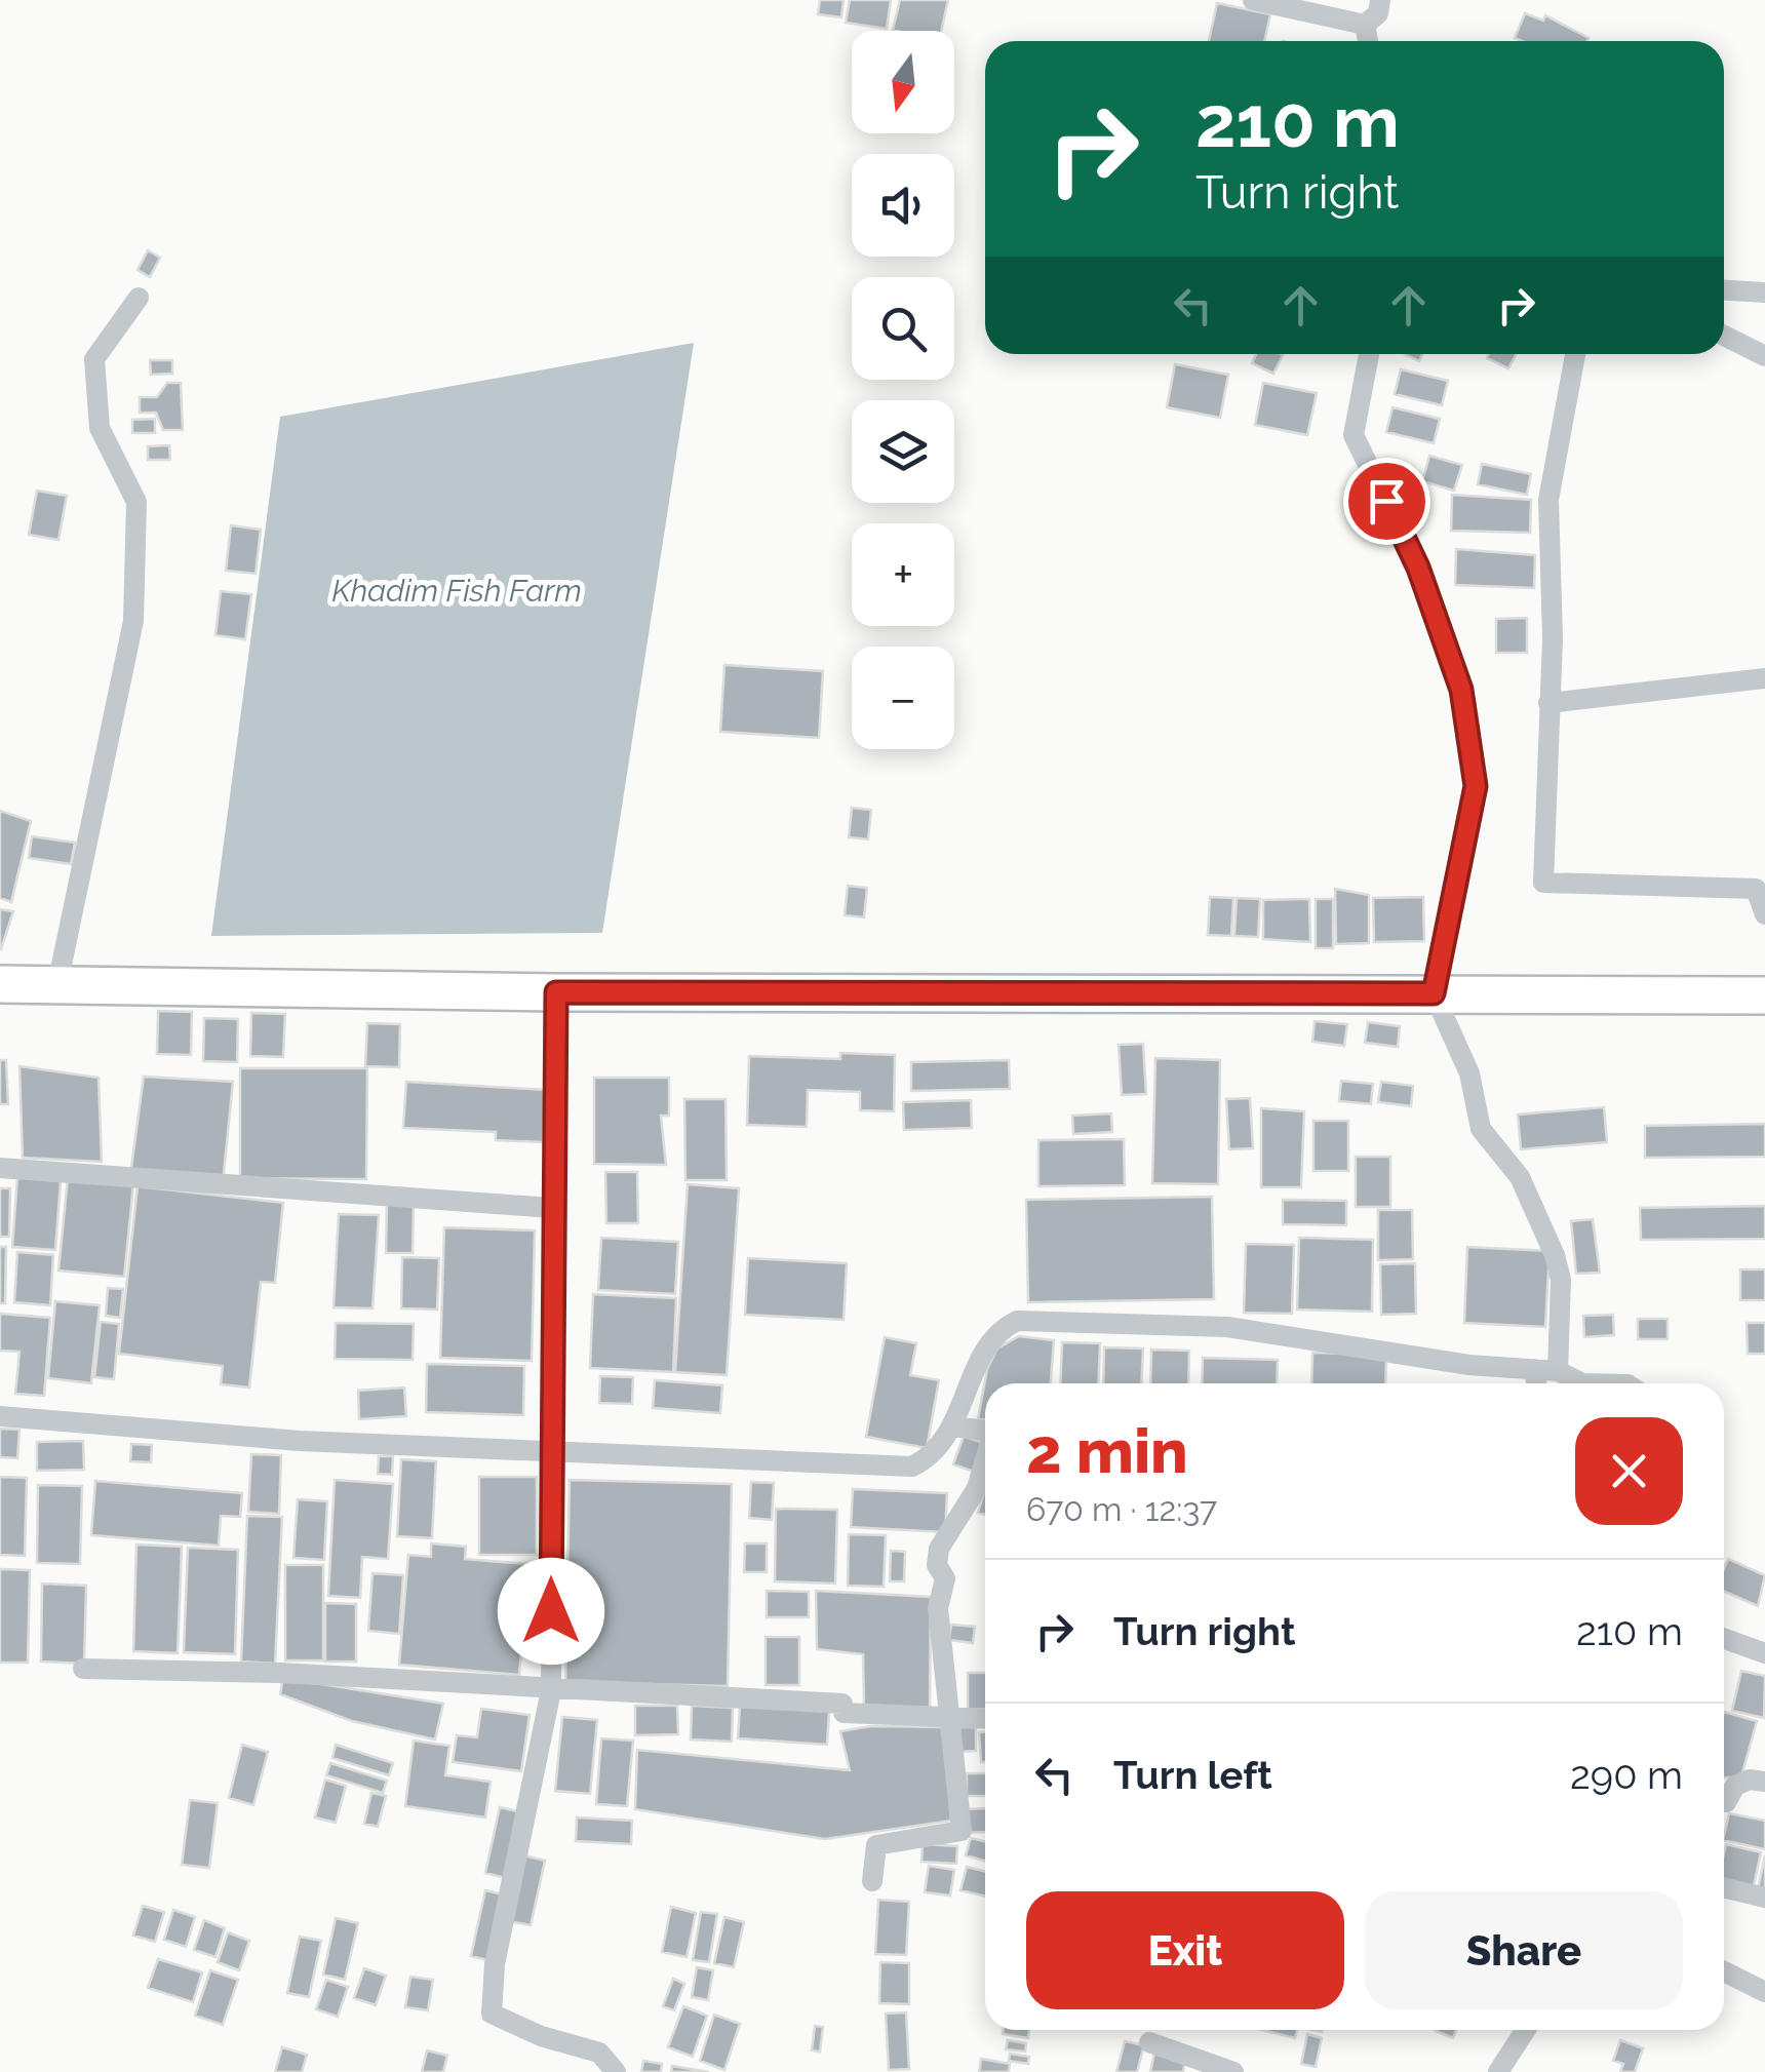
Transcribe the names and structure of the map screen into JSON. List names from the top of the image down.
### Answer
{
  "water": ["Khadim Fish Farm"],
  "north": "bottom",
  "page": {
    "map_buttons": ["+", "−"],
    "turn": ["210 m", "Turn right"],
    "heading": ["2 min", "670 m · 12:37"],
    "list": [
      {
        "name": "Turn right",
        "value": "210 m"
      },
      {
        "name": "Turn left",
        "value": "290 m"
      }
    ],
    "buttons": ["Exit", "Share"]
  }
}
